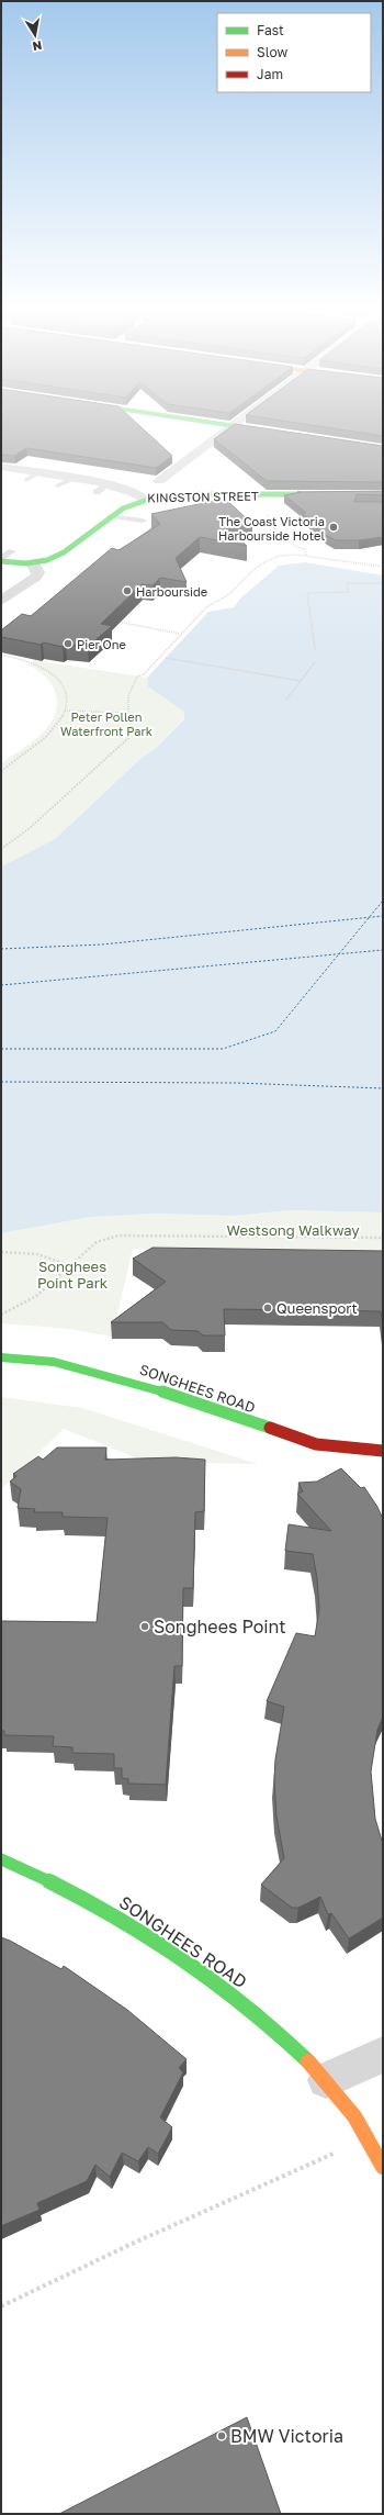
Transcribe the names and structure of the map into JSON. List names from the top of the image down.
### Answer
{
  "streets": {
    "street": ["KINGSTON STREET", "SONGHEES ROAD"]
  },
  "parks": ["Peter Pollen Waterfront Park", "Westsong Walkway", "Songhees Point Park"],
  "places": [
    "The Coast Victoria Harbourside Hotel",
    "Harbourside",
    "Pier One",
    "Queensport",
    "Songhees Point",
    "BMW Victoria"
  ],
  "legend": ["Fast", "Slow", "Jam"],
  "north": "bottom"
}
